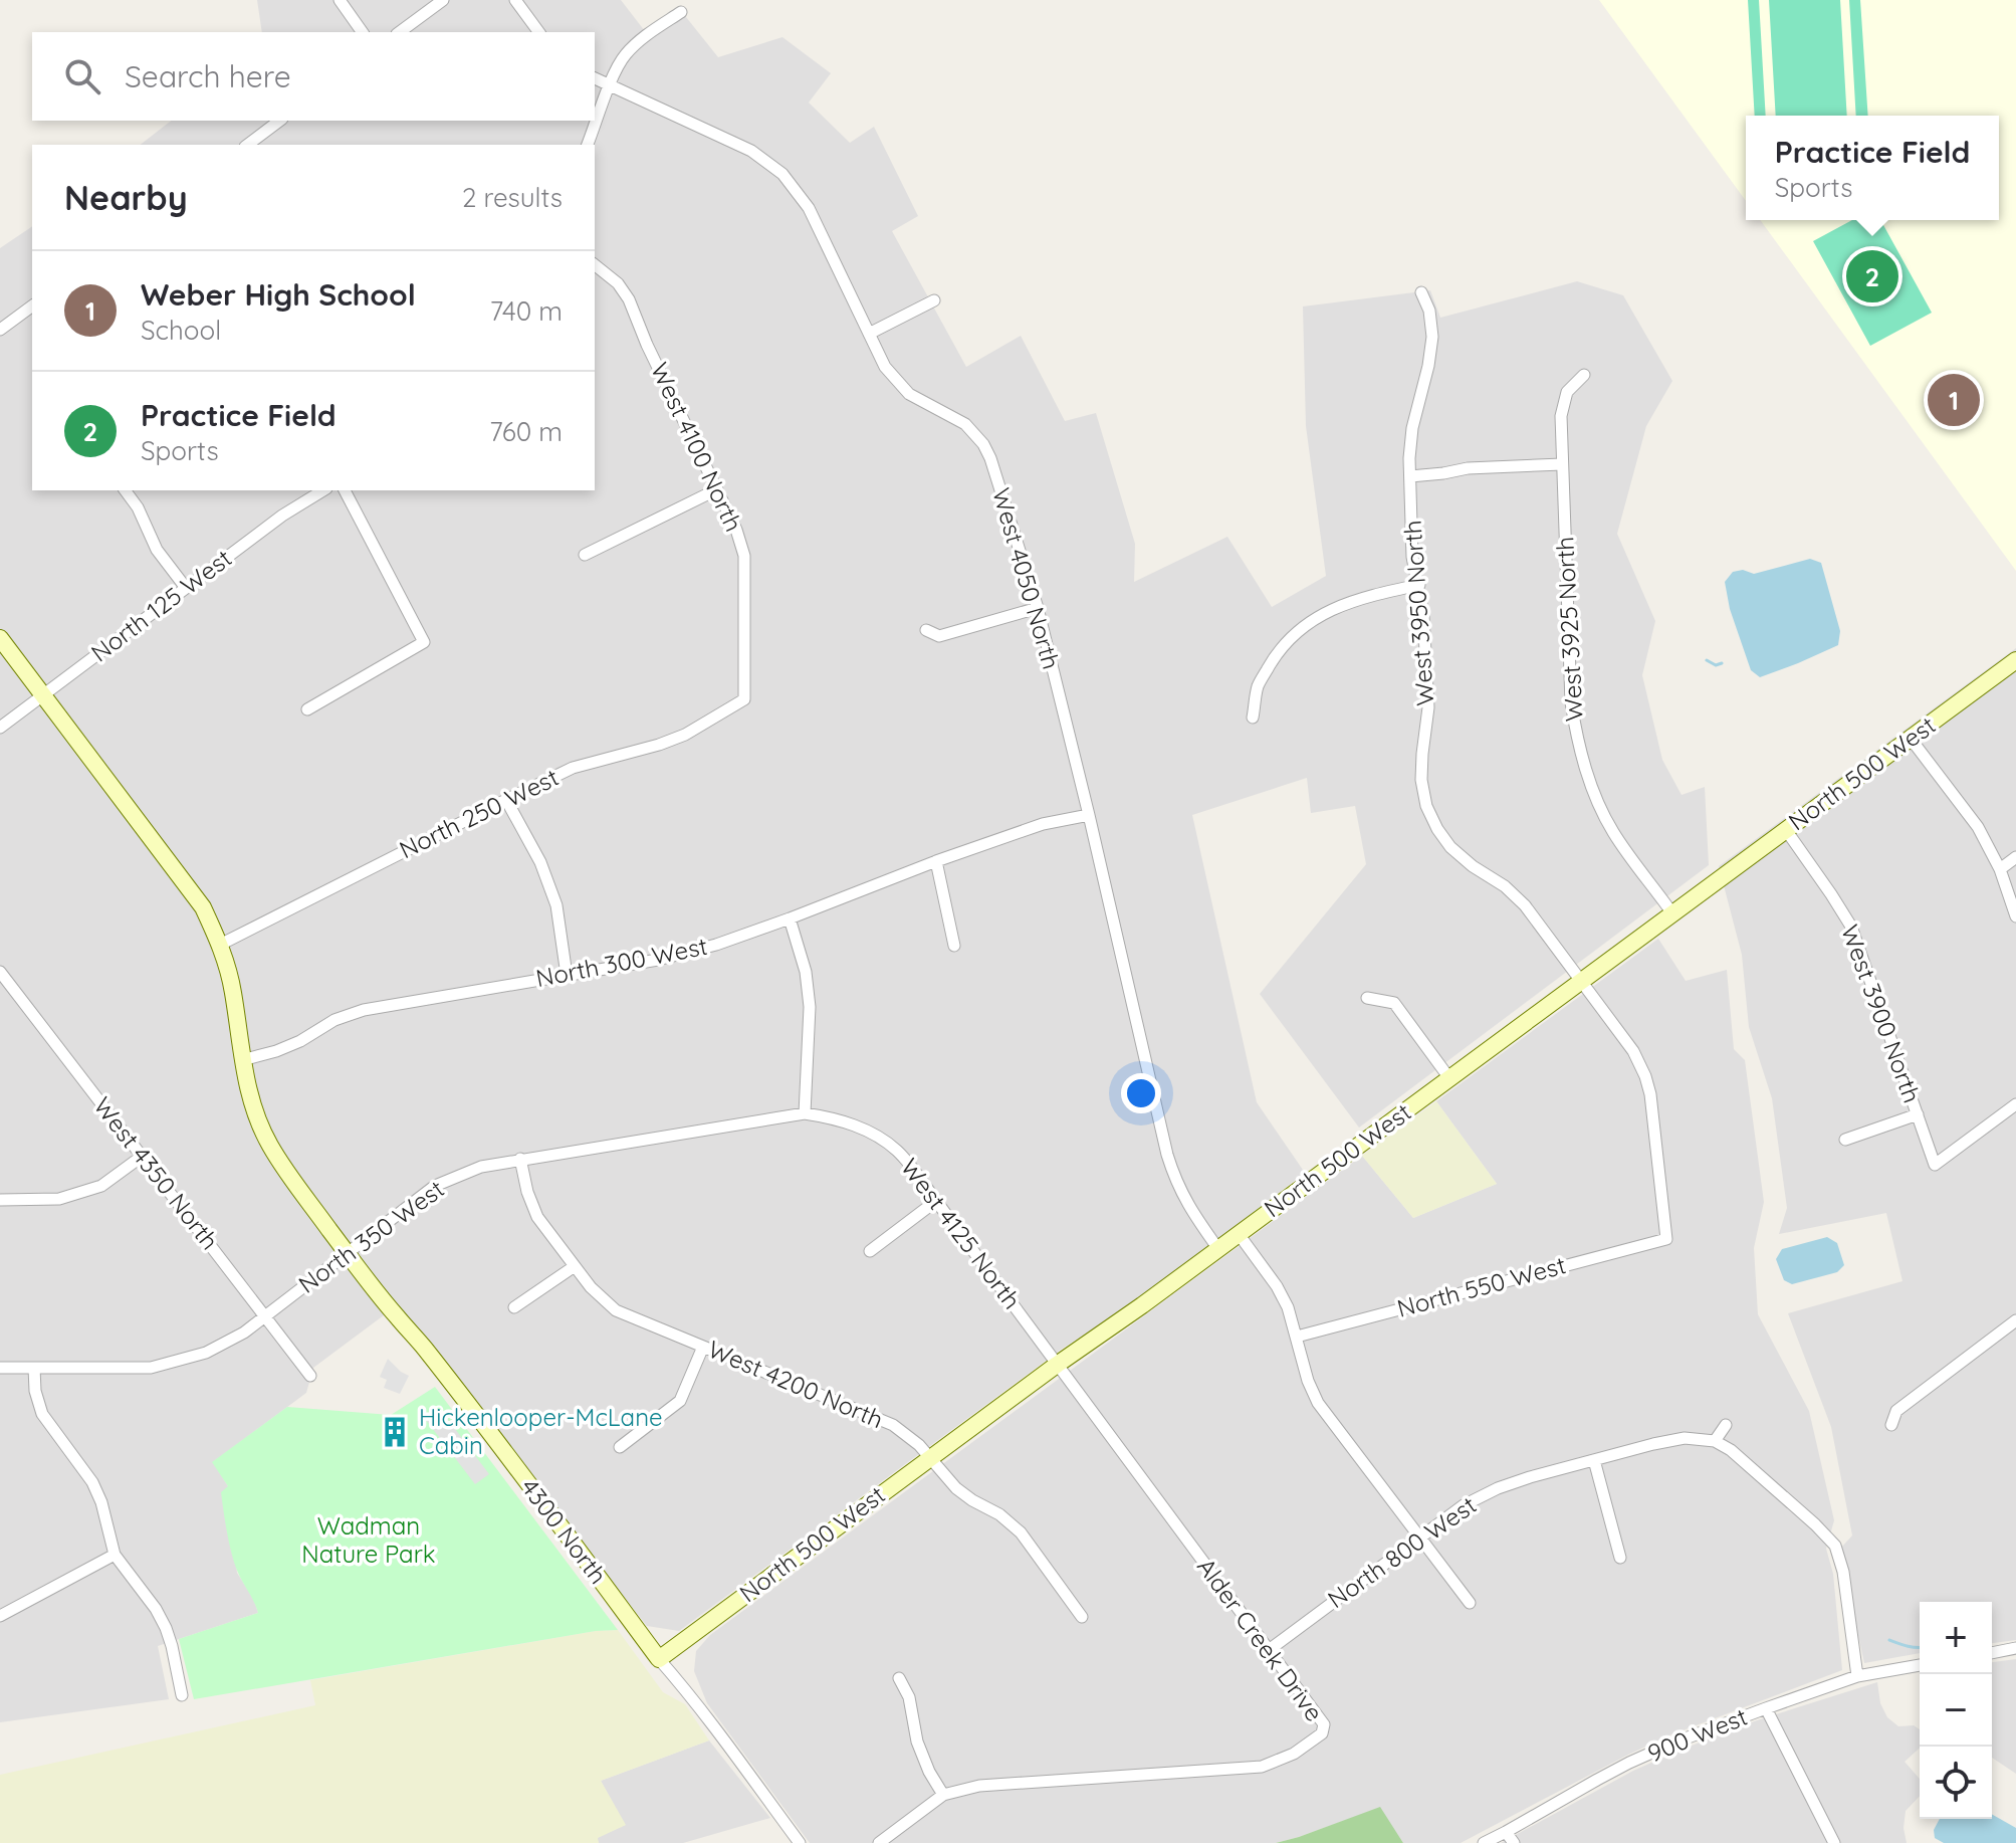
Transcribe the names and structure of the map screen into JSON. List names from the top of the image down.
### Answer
{
  "streets": {
    "street": [
      "West 4100 North",
      "West 4050 North",
      "North 125 West",
      "West 3950 North",
      "West 3925 North",
      "North 500 West",
      "North 250 West",
      "North 300 West",
      "West 3900 North",
      "West 4350 North",
      "West 4125 North",
      "North 350 West",
      "North 550 West",
      "West 4200 North",
      "4300 North",
      "North 800 West",
      "Alder Creek Drive",
      "900 West"
    ]
  },
  "crossings": [
    ["West 4100 North", "North 250 West"],
    ["West 4050 North", "North 500 West"],
    ["West 4050 North", "North 300 West"],
    ["North 125 West", "4300 North"],
    ["West 3950 North", "North 500 West"],
    ["West 3950 North", "North 550 West"],
    ["West 3925 North", "North 500 West"],
    ["North 500 West", "West 3900 North"],
    ["North 500 West", "West 4125 North"],
    ["North 500 West", "West 4200 North"],
    ["North 500 West", "4300 North"],
    ["North 500 West", "Alder Creek Drive"],
    ["North 250 West", "4300 North"],
    ["North 300 West", "4300 North"],
    ["West 4350 North", "North 350 West"],
    ["West 4125 North", "North 350 West"],
    ["West 4125 North", "Alder Creek Drive"],
    ["North 350 West", "West 4200 North"],
    ["North 350 West", "4300 North"],
    ["North 800 West", "Alder Creek Drive"]
  ],
  "parks": ["Wadman Nature Park"],
  "places": {
    "building": ["Hickenlooper-McLane Cabin"]
  },
  "page": {
    "search": "Search here",
    "popup": ["Practice Field", "Sports"],
    "heading": ["Nearby", "2 results"],
    "pins": ["2", "1"],
    "list": [
      {
        "mark": "1",
        "name": "Weber High School",
        "note": "School",
        "value": "740 m"
      },
      {
        "mark": "2",
        "name": "Practice Field",
        "note": "Sports",
        "value": "760 m"
      }
    ],
    "map_buttons": ["+", "−"]
  }
}
